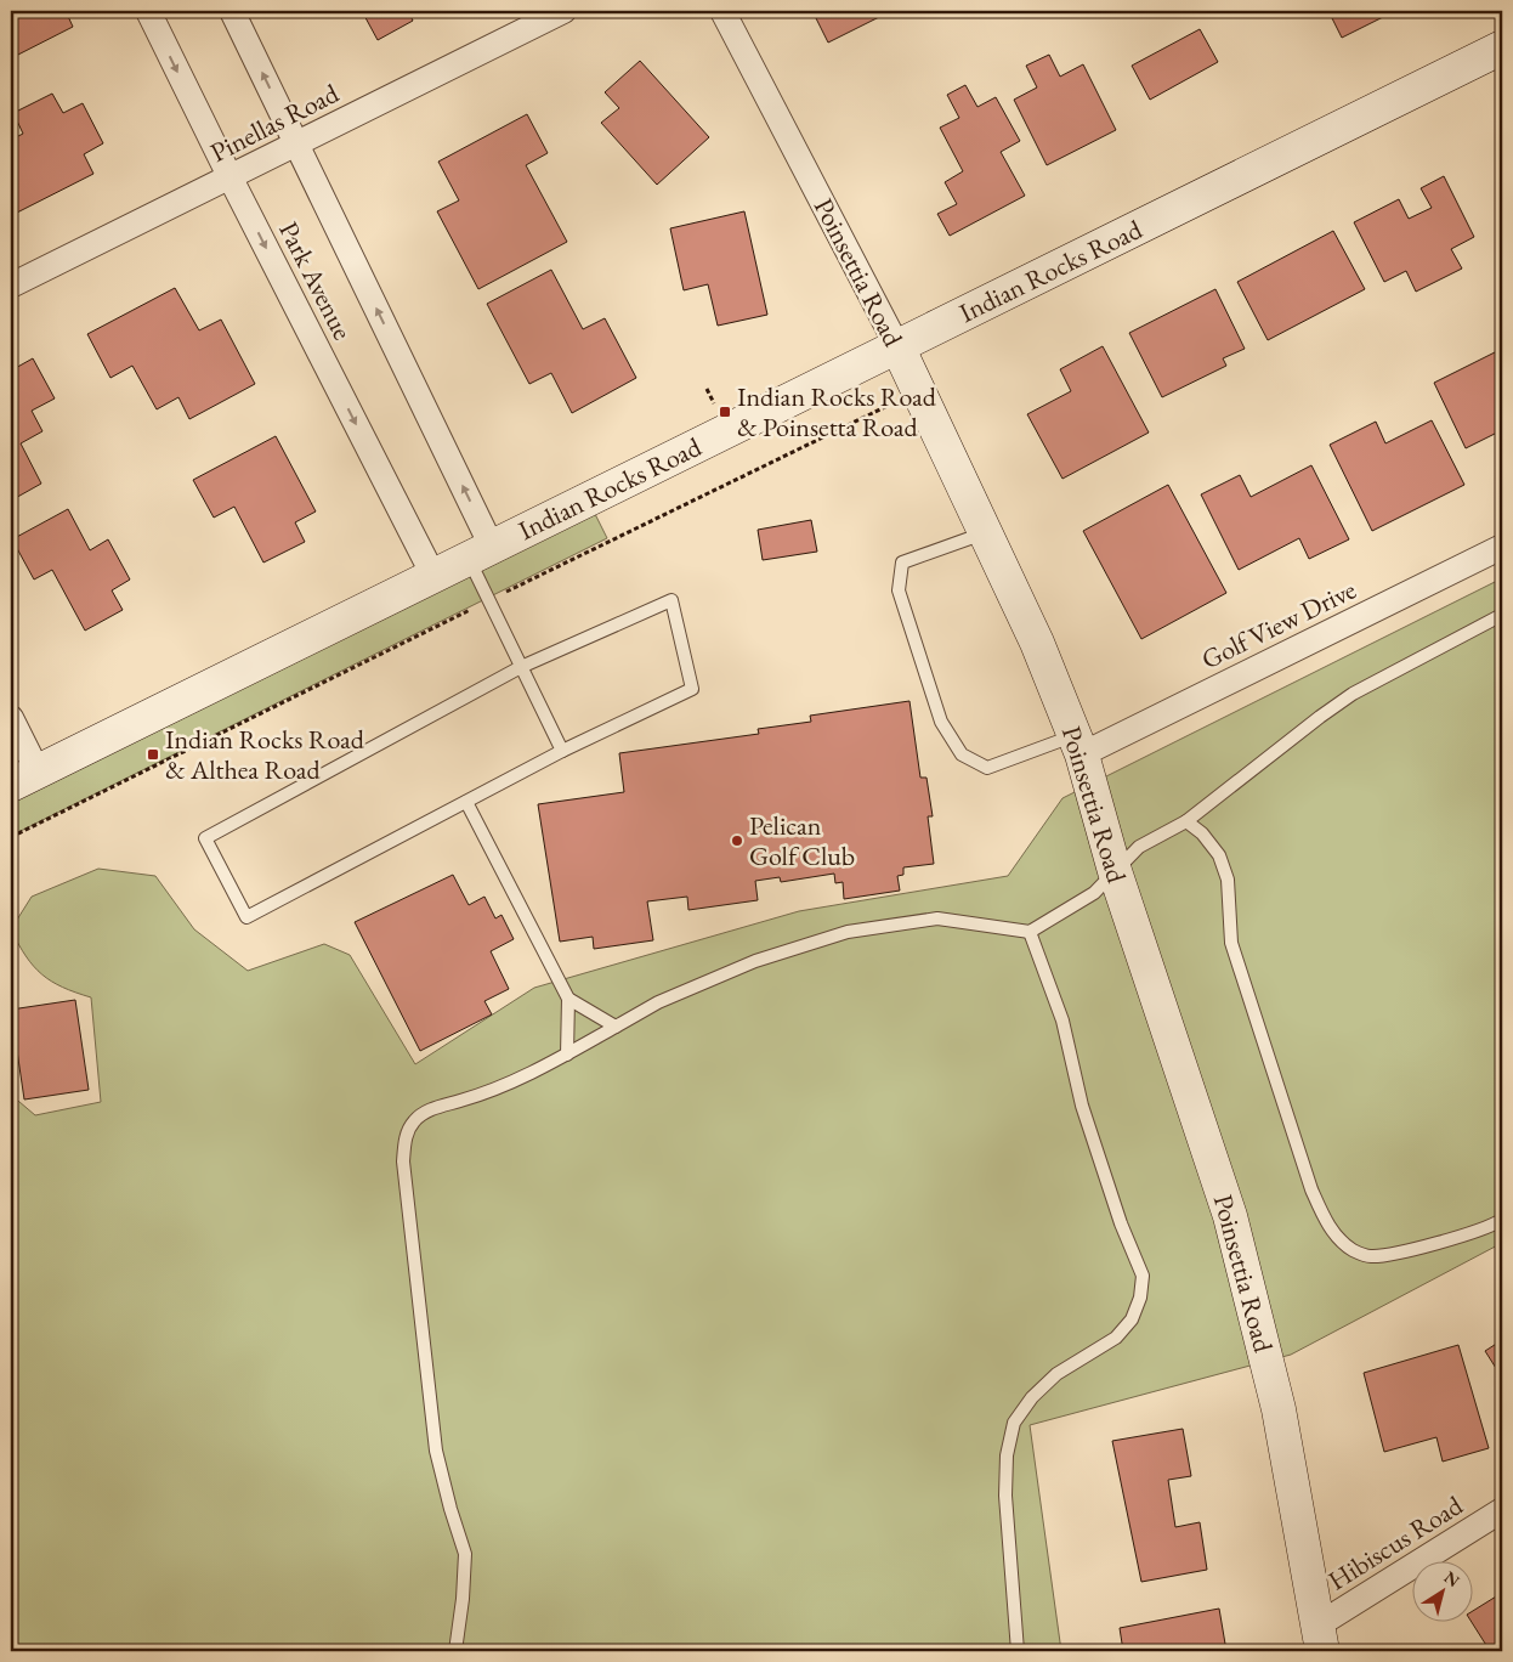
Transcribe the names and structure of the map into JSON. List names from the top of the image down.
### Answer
{
  "streets": {
    "street": [
      "Pinellas Road",
      "Indian Rocks Road",
      "Poinsettia Road",
      "Park Avenue",
      "Golf View Drive",
      "Hibiscus Road"
    ]
  },
  "crossings": [
    ["Pinellas Road", "Park Avenue"],
    ["Indian Rocks Road", "Poinsettia Road"],
    ["Indian Rocks Road", "Park Avenue"],
    ["Poinsettia Road", "Golf View Drive"],
    ["Poinsettia Road", "Hibiscus Road"]
  ],
  "places": {
    "transit": ["Indian Rocks Road & Poinsetta Road", "Indian Rocks Road & Althea Road"],
    "other": ["Pelican Golf Club"]
  },
  "north": "top right"
}
